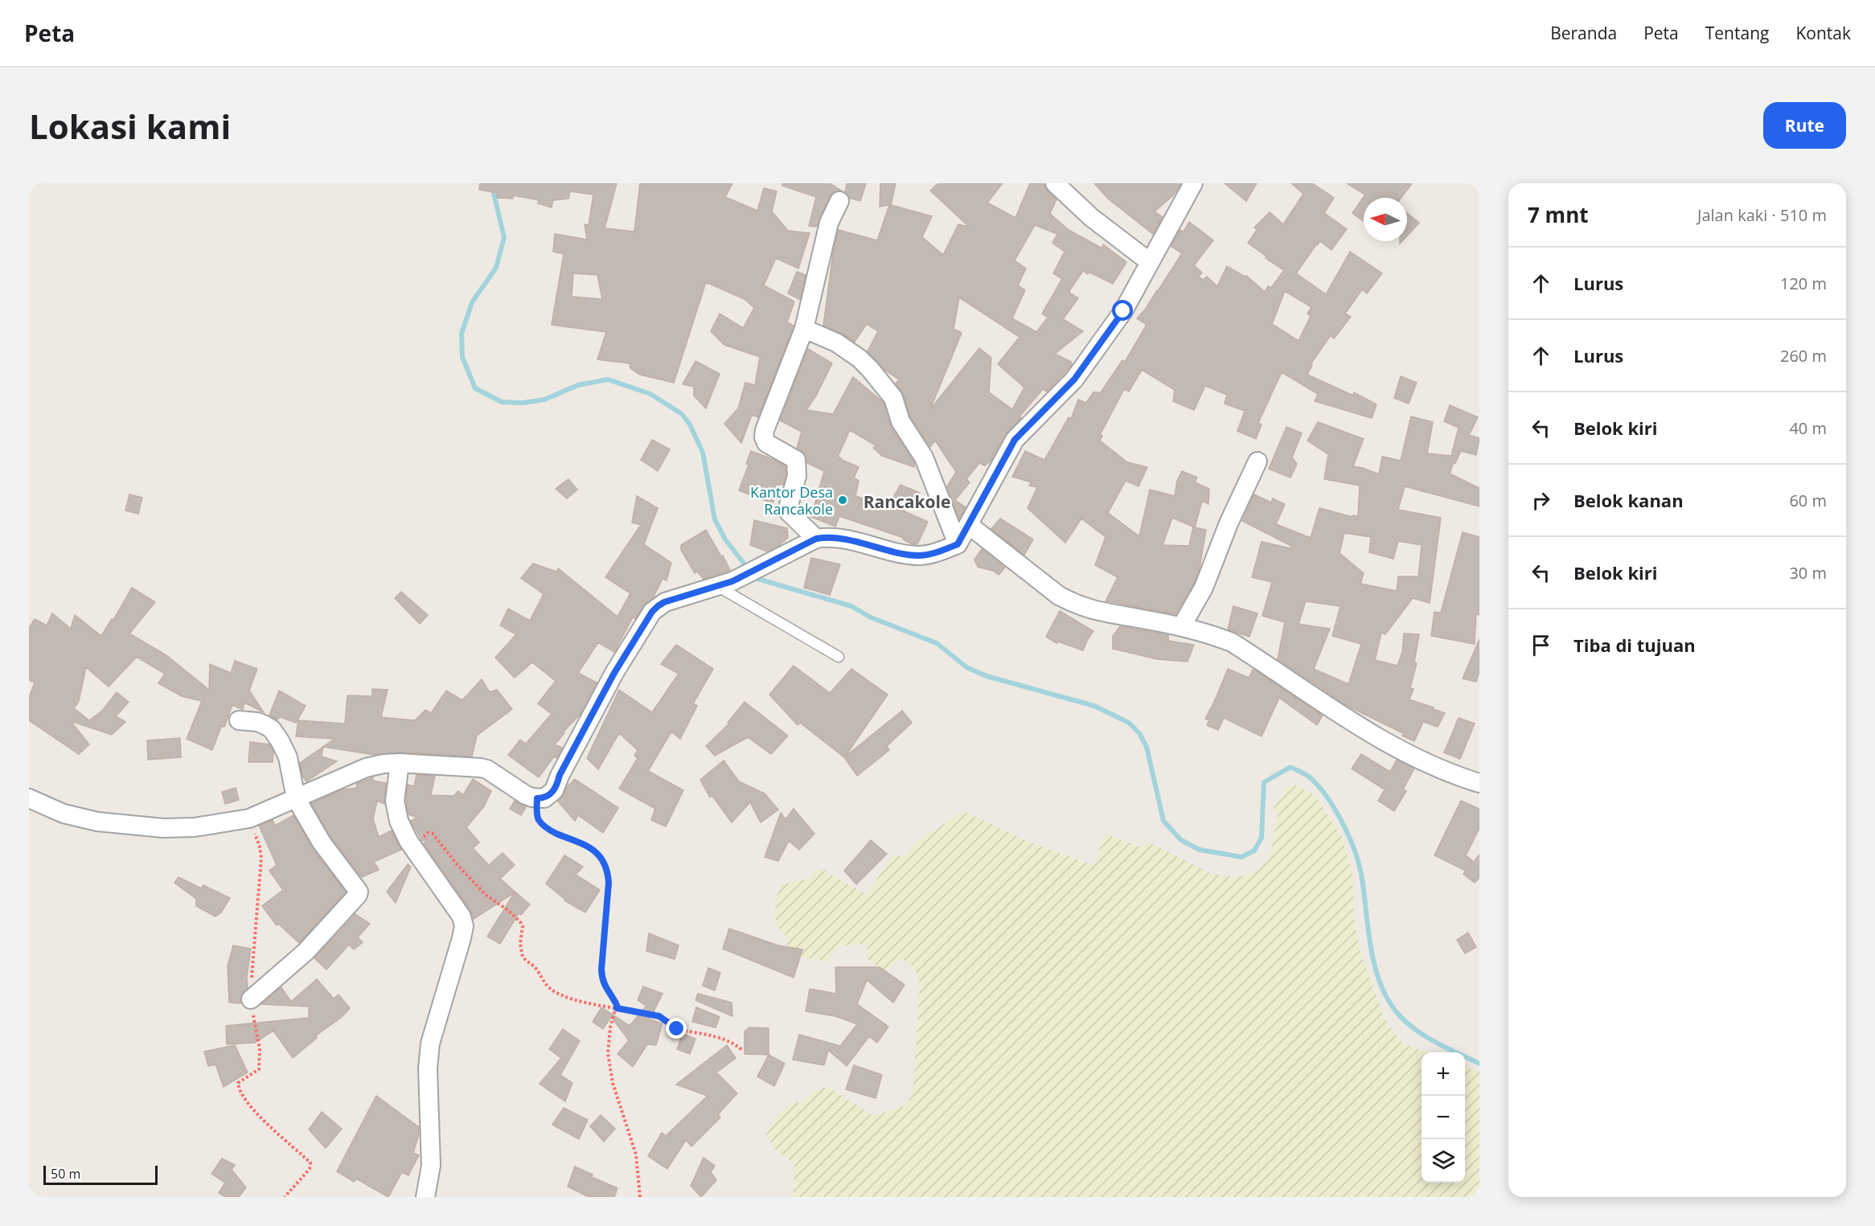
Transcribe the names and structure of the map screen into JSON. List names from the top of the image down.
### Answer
{
  "districts": ["Rancakole"],
  "places": ["Kantor Desa Rancakole"],
  "scale_bar": "50 m",
  "north": "left",
  "page": {
    "header": "Peta",
    "nav": [
      "Beranda",
      "Peta",
      "Tentang",
      "Kontak"
    ],
    "buttons": "Rute",
    "title": "Lokasi kami",
    "heading": ["7 mnt", "Jalan kaki · 510 m"],
    "list": [
      ["Lurus", "120 m"],
      ["Lurus", "260 m"],
      ["Belok kiri", "40 m"],
      ["Belok kanan", "60 m"],
      ["Belok kiri", "30 m"],
      "Tiba di tujuan"
    ],
    "map_buttons": ["+", "−"],
    "scale": "50 m"
  }
}
